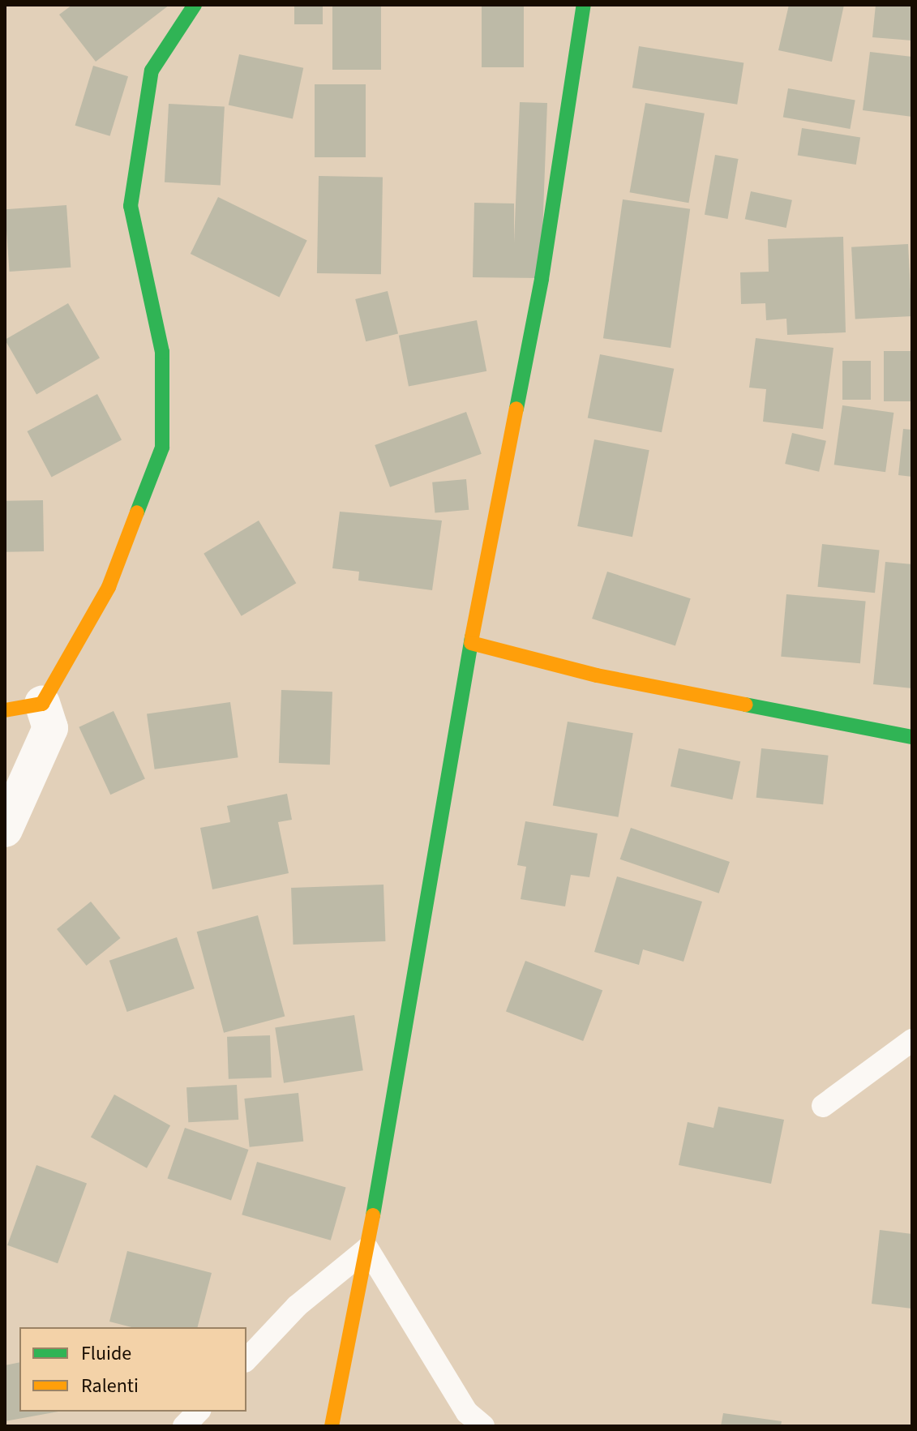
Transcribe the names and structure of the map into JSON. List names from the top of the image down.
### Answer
{
  "legend": ["Fluide", "Ralenti"]
}
